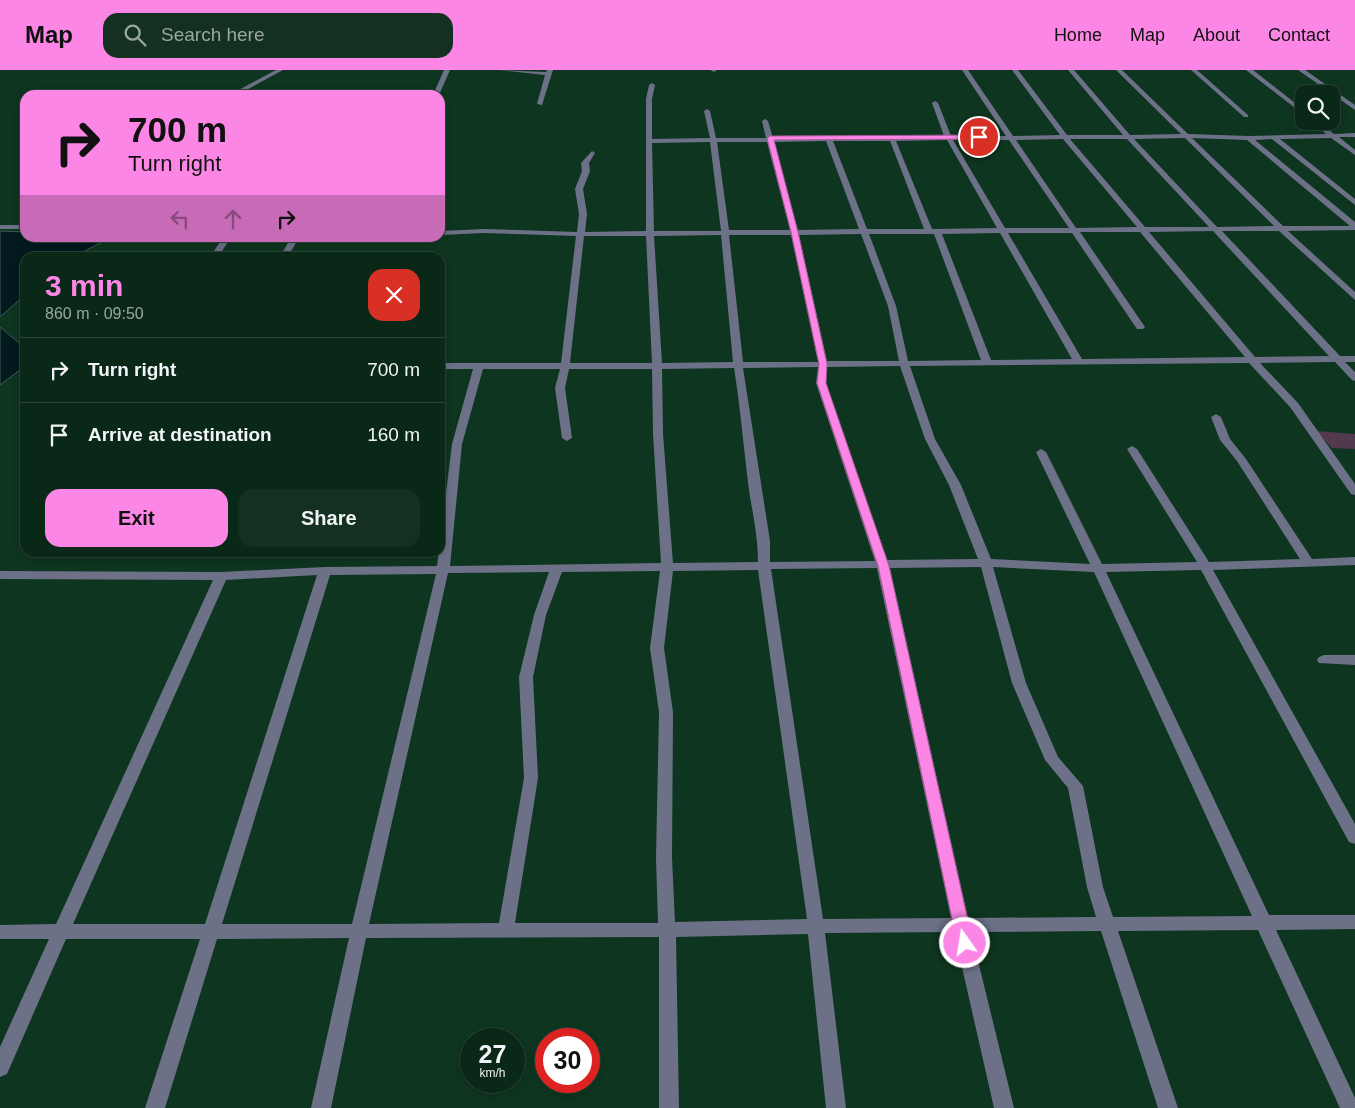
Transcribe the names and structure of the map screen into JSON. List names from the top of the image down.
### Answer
{
  "page": {
    "header": "Map",
    "search": "Search here",
    "nav": [
      "Home",
      "Map",
      "About",
      "Contact"
    ],
    "turn": ["700 m", "Turn right"],
    "heading": ["3 min", "860 m · 09:50"],
    "list": [
      {
        "name": "Turn right",
        "value": "700 m"
      },
      {
        "name": "Arrive at destination",
        "value": "160 m"
      }
    ],
    "buttons": ["Exit", "Share"],
    "speed": "27 km/h",
    "limit": "30"
  }
}
